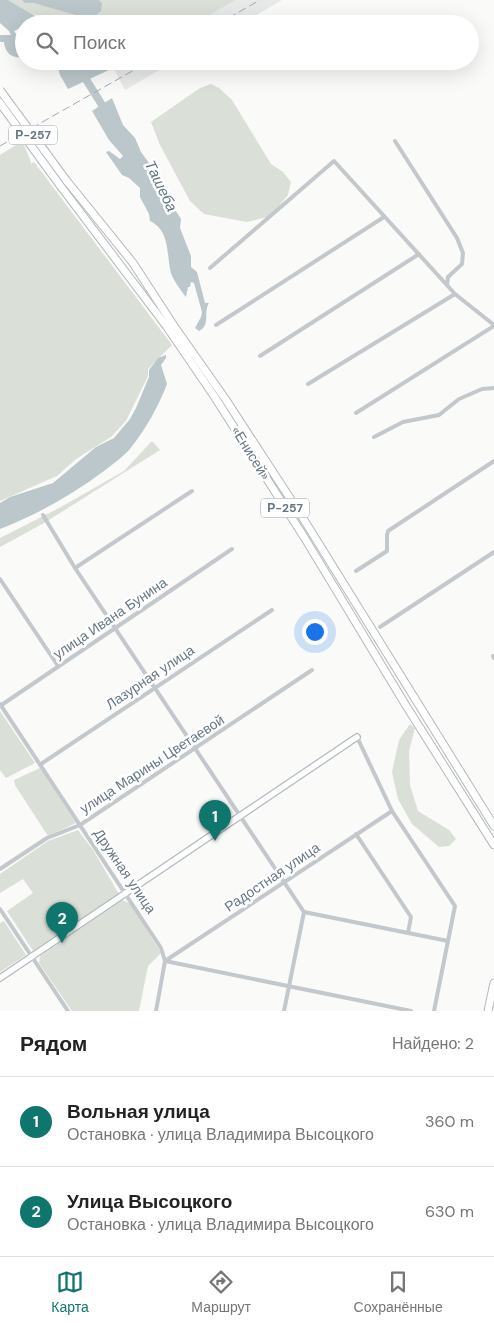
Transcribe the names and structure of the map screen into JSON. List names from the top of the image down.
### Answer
{
  "streets": {
    "highway": ["Р-257", "«Енисей»"],
    "street": [
      "улица Ивана Бунина",
      "Лазурная улица",
      "улица Марины Цветаевой",
      "Дружная улица",
      "Радостная улица"
    ]
  },
  "crossings": [
    ["улица Ивана Бунина", "Дружная улица"],
    ["Лазурная улица", "Дружная улица"],
    ["улица Марины Цветаевой", "Дружная улица"],
    ["Дружная улица", "Радостная улица"]
  ],
  "water": ["Ташеба"],
  "page": {
    "search": "Поиск",
    "pins": ["1", "2"],
    "heading": ["Рядом", "Найдено: 2"],
    "list": [
      {
        "mark": "1",
        "name": "Вольная улица",
        "note": "Остановка · улица Владимира Высоцкого",
        "value": "360 m"
      },
      {
        "mark": "2",
        "name": "Улица Высоцкого",
        "note": "Остановка · улица Владимира Высоцкого",
        "value": "630 m"
      }
    ],
    "nav": ["Карта", "Маршрут", "Сохранённые"]
  }
}
